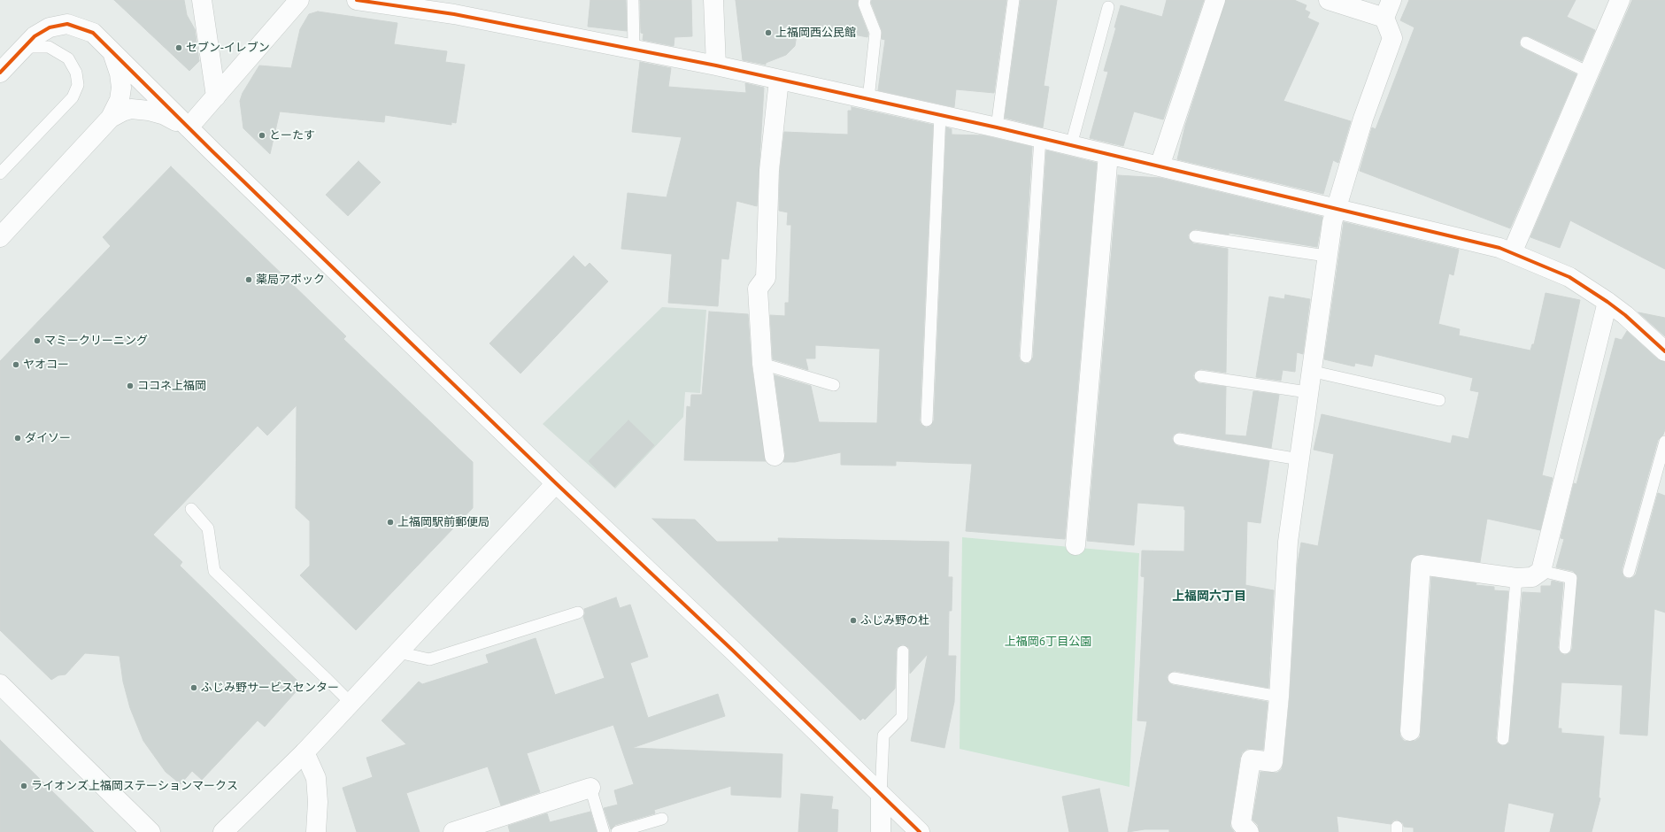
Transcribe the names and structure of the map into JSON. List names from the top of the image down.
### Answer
{
  "districts": ["上福岡六丁目"],
  "parks": ["上福岡6丁目公園"],
  "places": [
    "上福岡西公民館",
    "セブン-イレブン",
    "とーたす",
    "薬局アポック",
    "マミークリーニング",
    "ヤオコー",
    "ココネ上福岡",
    "ダイソー",
    "上福岡駅前郵便局",
    "ふじみ野の杜",
    "ふじみ野サービスセンター",
    "ライオンズ上福岡ステーションマークス"
  ]
}
